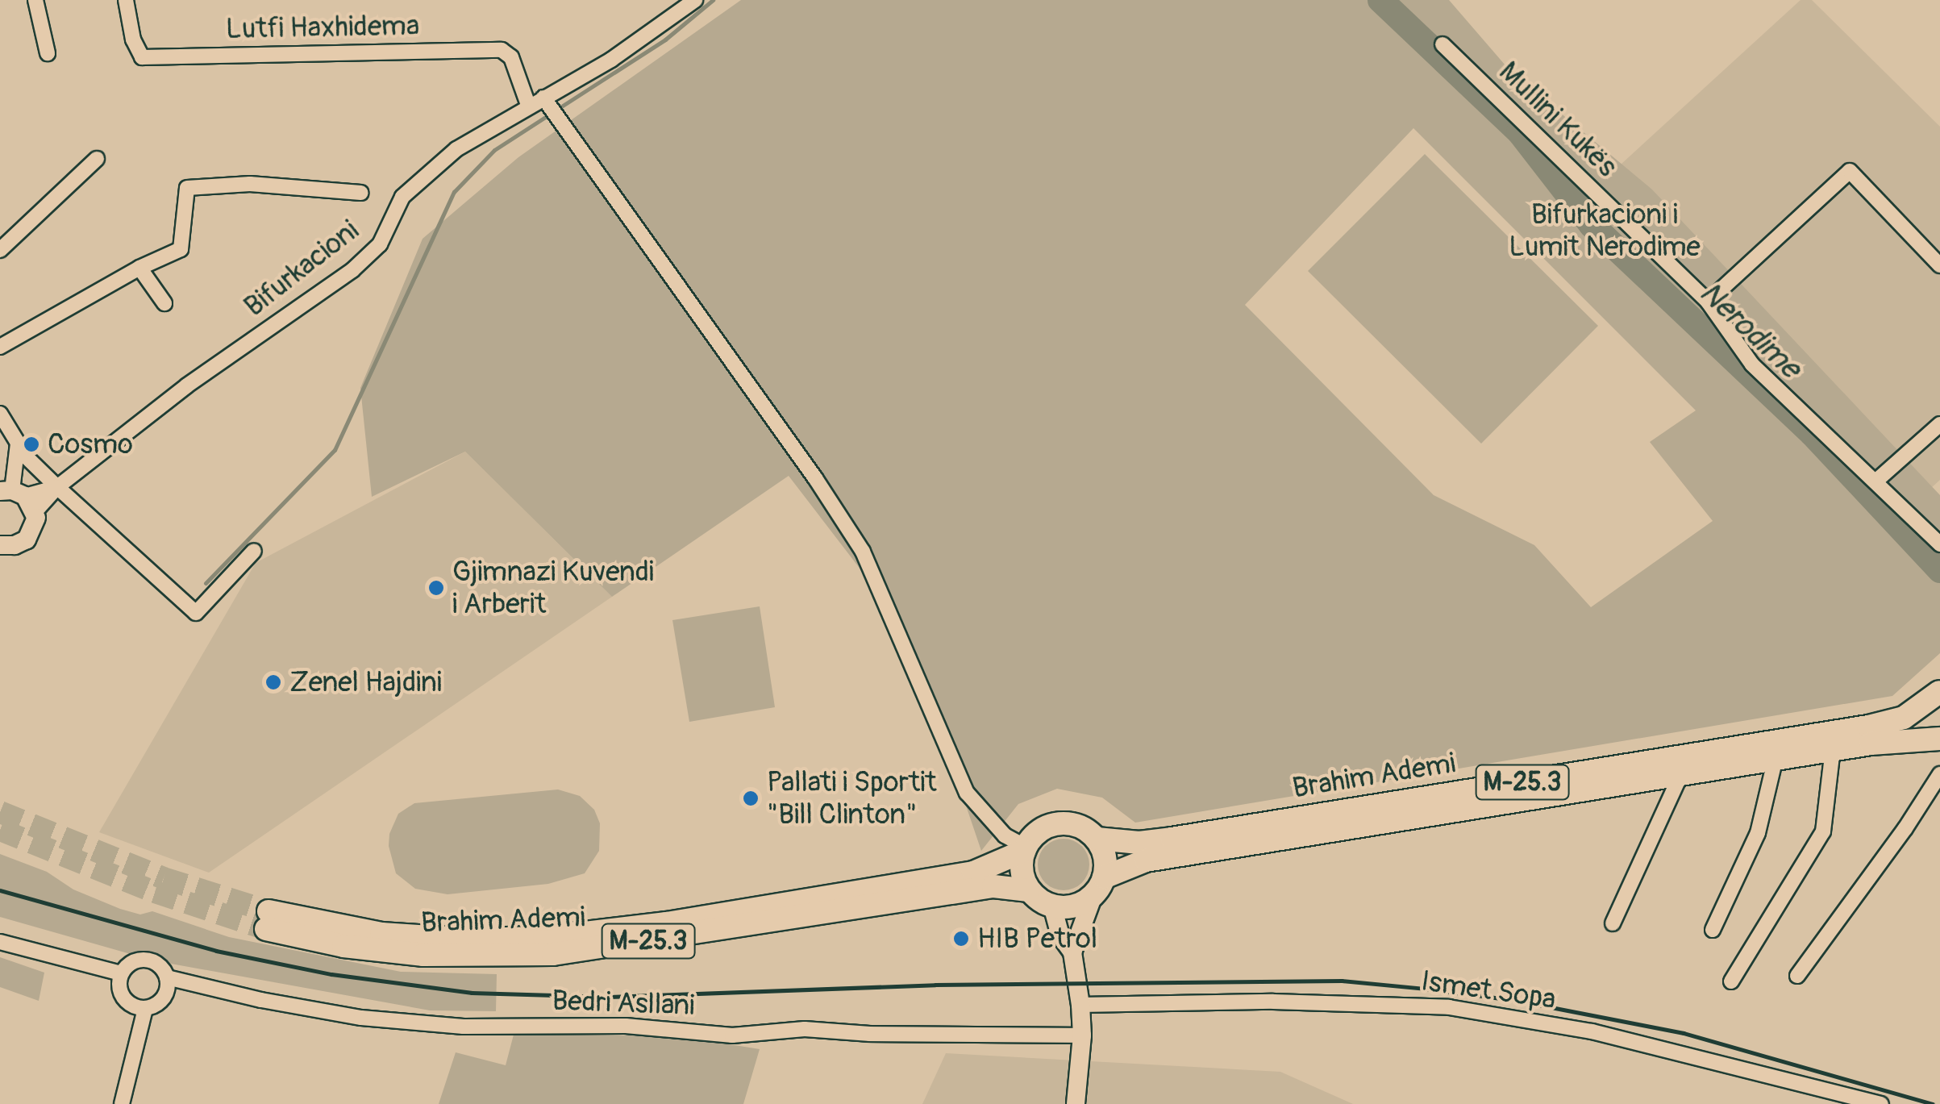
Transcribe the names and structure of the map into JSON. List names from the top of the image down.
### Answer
{
  "streets": {
    "main road": ["Brahim Ademi", "M-25.3"],
    "street": [
      "Lutfi Haxhidema",
      "Mullini Kukës",
      "Bifurkacioni",
      "Ismet Sopa",
      "Bedri Asllani"
    ]
  },
  "crossings": [
    ["Lutfi Haxhidema", "Bifurkacioni"]
  ],
  "water": ["Nerodime"],
  "parks": ["Bifurkacioni i Lumit Nerodime"],
  "places": [
    "Cosmo",
    "Gjimnazi Kuvendi i Arberit",
    "Zenel Hajdini",
    "Pallati i Sportit \"Bill Clinton\"",
    "HIB Petrol"
  ]
}
